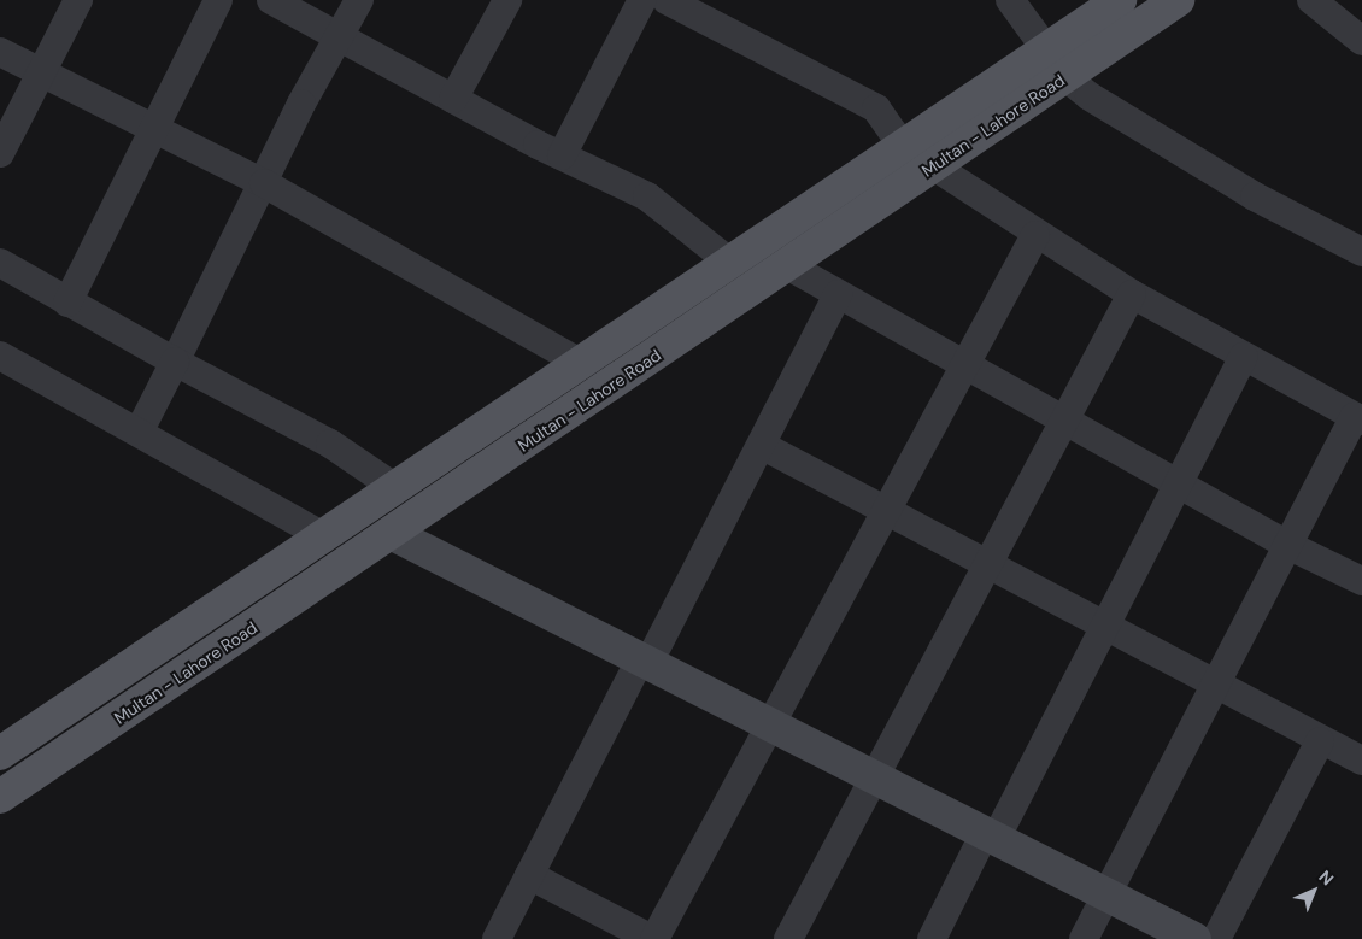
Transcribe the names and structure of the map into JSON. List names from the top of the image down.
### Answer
{
  "streets": {
    "main road": ["Multan - Lahore Road"]
  },
  "north": "top right"
}
